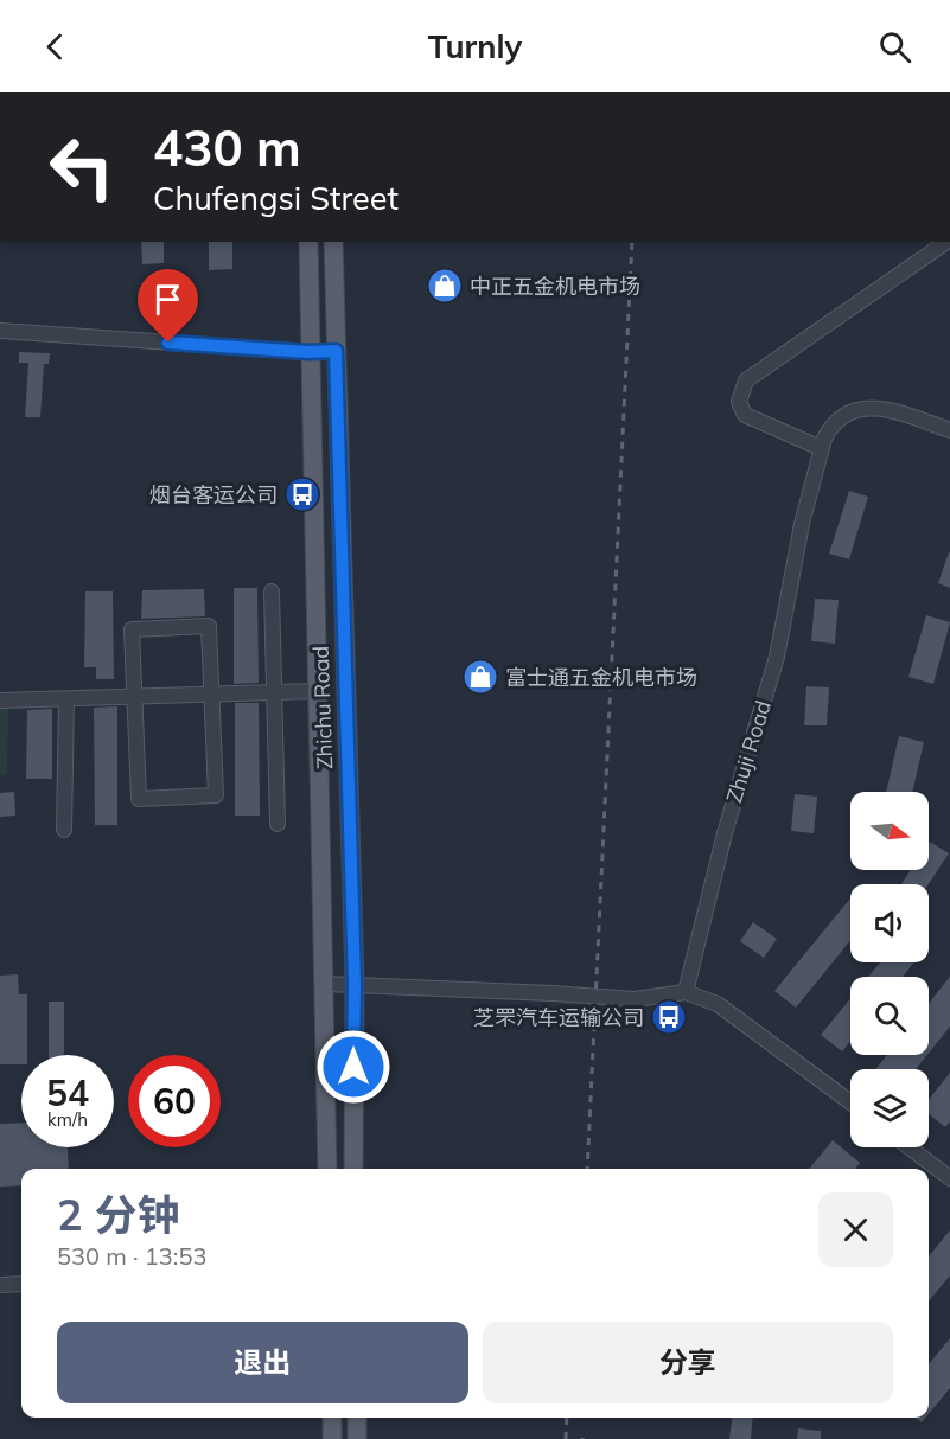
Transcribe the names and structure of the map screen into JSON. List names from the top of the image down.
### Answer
{
  "streets": {
    "main road": ["Zhichu Road"],
    "street": ["Zhuji Road"]
  },
  "places": {
    "shop": ["中正五金机电市场", "富士通五金机电市场"],
    "bus stop": ["烟台客运公司", "芝罘汽车运输公司"]
  },
  "north": "right",
  "page": {
    "header": "Turnly",
    "turn": ["430 m", "Chufengsi Street"],
    "speed": "54 km/h",
    "limit": "60",
    "heading": ["2 分钟", "530 m · 13:53"],
    "buttons": ["退出", "分享"]
  }
}
